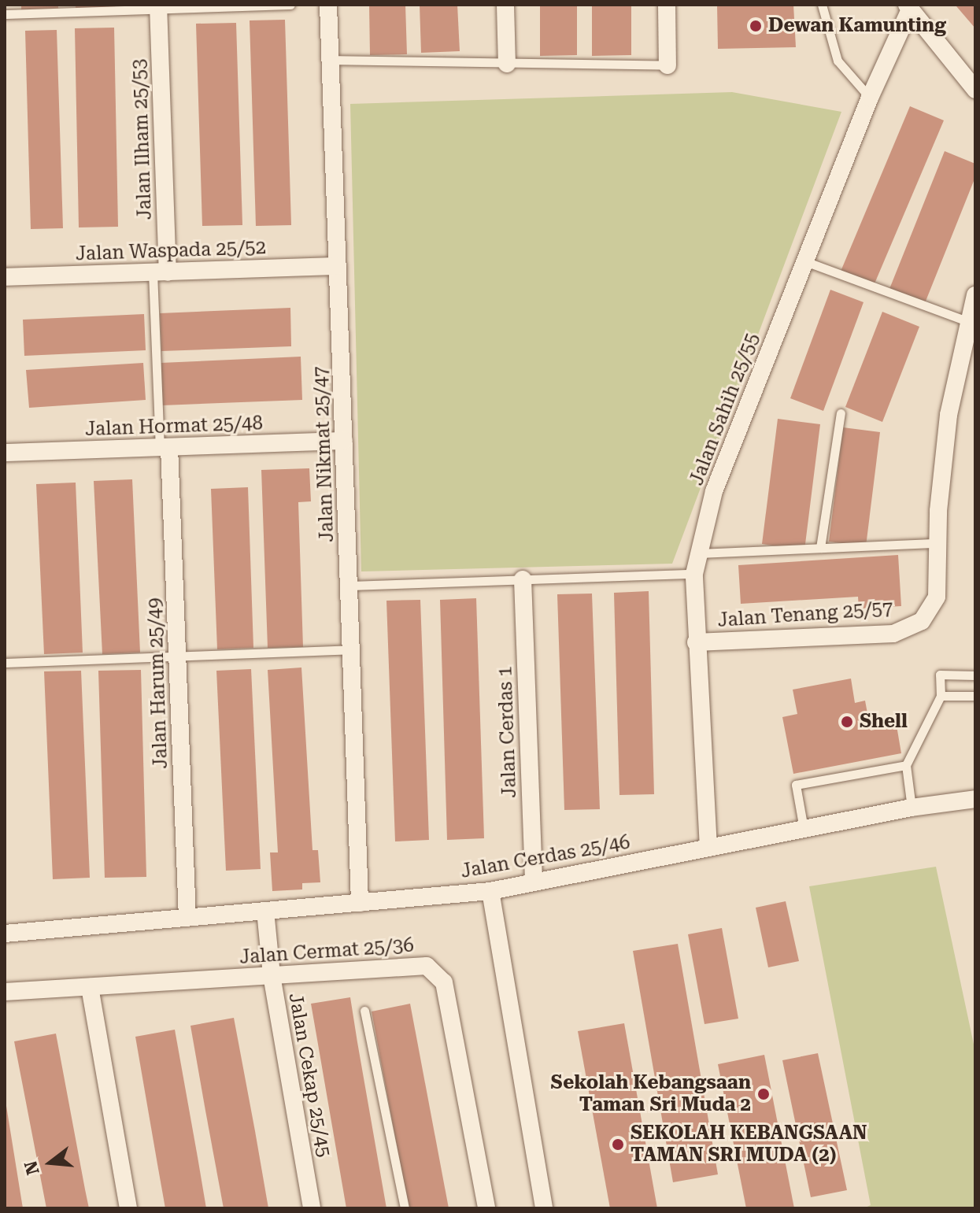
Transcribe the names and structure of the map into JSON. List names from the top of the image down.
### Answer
{
  "streets": {
    "street": [
      "Jalan Ilham 25/53",
      "Jalan Waspada 25/52",
      "Jalan Sahih 25/55",
      "Jalan Hormat 25/48",
      "Jalan Nikmat 25/47",
      "Jalan Tenang 25/57",
      "Jalan Harum 25/49",
      "Jalan Cerdas 1",
      "Jalan Cerdas 25/46",
      "Jalan Cermat 25/36",
      "Jalan Cekap 25/45"
    ]
  },
  "crossings": [
    ["Jalan Ilham 25/53", "Jalan Waspada 25/52"],
    ["Jalan Waspada 25/52", "Jalan Nikmat 25/47"],
    ["Jalan Sahih 25/55", "Jalan Tenang 25/57"],
    ["Jalan Sahih 25/55", "Jalan Cerdas 25/46"],
    ["Jalan Hormat 25/48", "Jalan Nikmat 25/47"],
    ["Jalan Hormat 25/48", "Jalan Harum 25/49"],
    ["Jalan Nikmat 25/47", "Jalan Cerdas 25/46"],
    ["Jalan Harum 25/49", "Jalan Cerdas 25/46"],
    ["Jalan Cerdas 1", "Jalan Cerdas 25/46"],
    ["Jalan Cerdas 25/46", "Jalan Cekap 25/45"],
    ["Jalan Cermat 25/36", "Jalan Cekap 25/45"]
  ],
  "places": [
    "Dewan Kamunting",
    "Shell",
    "Sekolah Kebangsaan Taman Sri Muda 2",
    "SEKOLAH KEBANGSAAN TAMAN SRI MUDA (2)"
  ],
  "north": "left"
}
